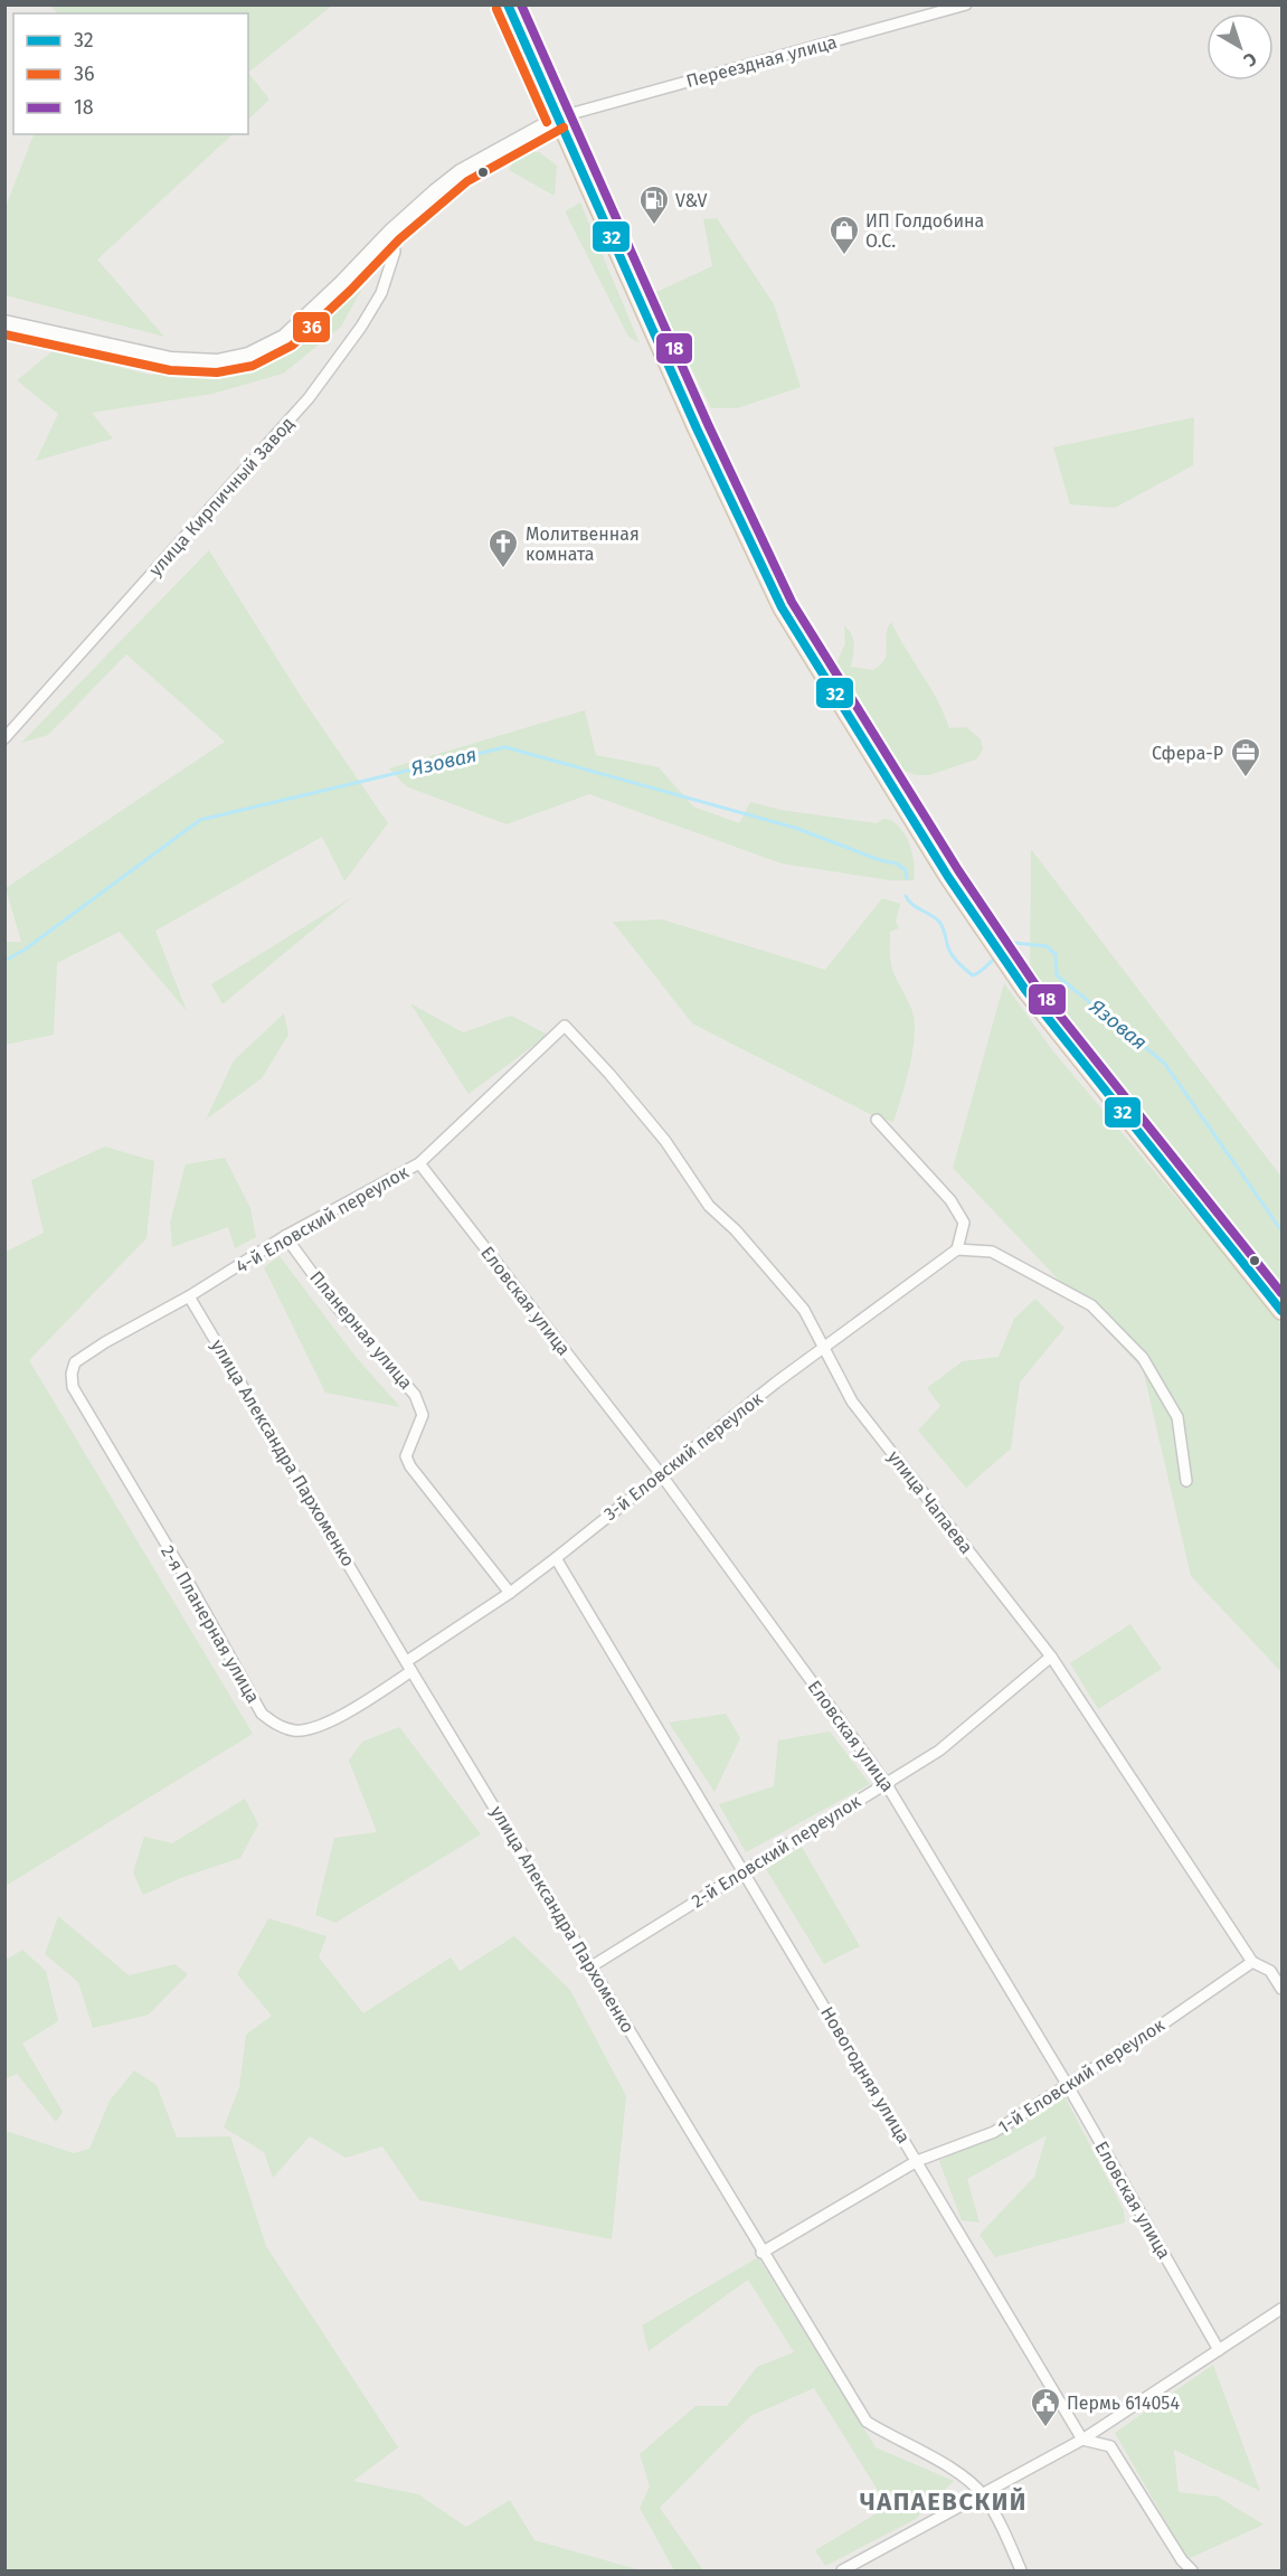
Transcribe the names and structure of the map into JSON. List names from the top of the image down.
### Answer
{
  "streets": {
    "street": [
      "Переездная улица",
      "улица Кирпичный Завод",
      "4-й Еловский переулок",
      "Еловская улица",
      "Планерная улица",
      "улица Александра Пархоменко",
      "3-й Еловский переулок",
      "улица Чапаева",
      "2-я Планерная улица",
      "2-й Еловский переулок",
      "Новогодняя улица",
      "1-й Еловский переулок"
    ]
  },
  "crossings": [
    ["4-й Еловский переулок", "Еловская улица"],
    ["4-й Еловский переулок", "Планерная улица"],
    ["4-й Еловский переулок", "улица Александра Пархоменко"],
    ["4-й Еловский переулок", "улица Чапаева"],
    ["4-й Еловский переулок", "2-я Планерная улица"],
    ["Еловская улица", "3-й Еловский переулок"],
    ["Еловская улица", "2-й Еловский переулок"],
    ["Еловская улица", "1-й Еловский переулок"],
    ["Планерная улица", "3-й Еловский переулок"],
    ["улица Александра Пархоменко", "3-й Еловский переулок"],
    ["улица Александра Пархоменко", "2-я Планерная улица"],
    ["улица Александра Пархоменко", "2-й Еловский переулок"],
    ["улица Александра Пархоменко", "1-й Еловский переулок"],
    ["3-й Еловский переулок", "улица Чапаева"],
    ["3-й Еловский переулок", "2-я Планерная улица"],
    ["3-й Еловский переулок", "Новогодняя улица"],
    ["улица Чапаева", "2-й Еловский переулок"],
    ["улица Чапаева", "1-й Еловский переулок"],
    ["2-й Еловский переулок", "Новогодняя улица"],
    ["Новогодняя улица", "1-й Еловский переулок"]
  ],
  "districts": ["ЧАПАЕВСКИЙ"],
  "water": ["Язовая"],
  "places": {
    "fuel station": ["V&V"],
    "shop": ["ИП Голдобина О.С."],
    "church": ["Молитвенная комната"],
    "office": ["Сфера-Р"],
    "public building": ["Пермь 614054"]
  },
  "lines": ["transit line 32", "transit line 18", "transit line 36"],
  "legend": ["32", "36", "18"],
  "north": "bottom right"
}
